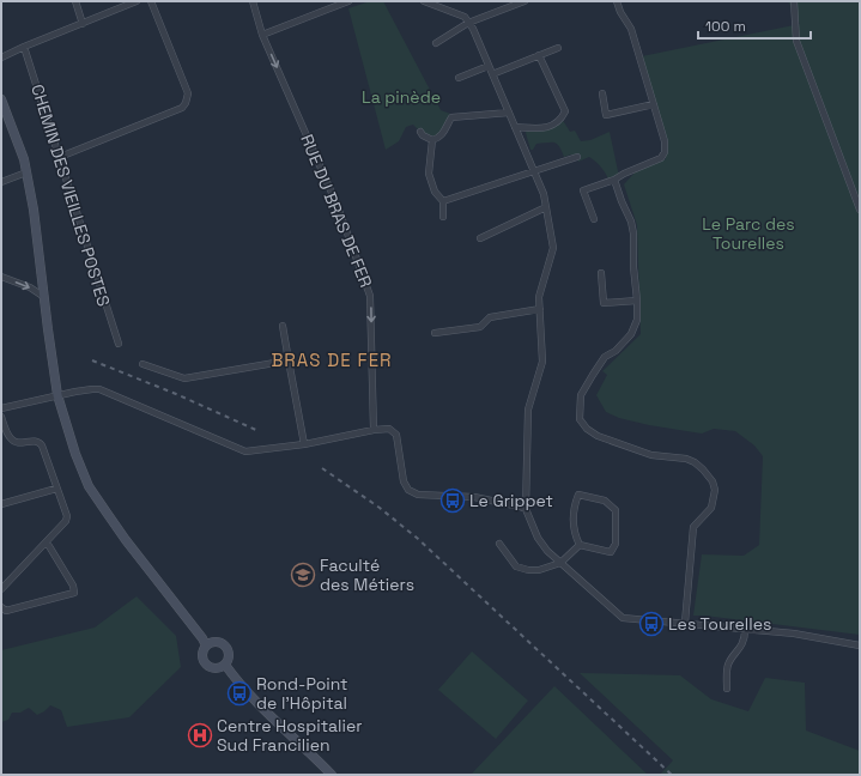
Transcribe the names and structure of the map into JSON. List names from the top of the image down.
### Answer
{
  "streets": {
    "street": ["CHEMIN DES VIEILLES POSTES", "RUE DU BRAS DE FER"]
  },
  "one_way": ["RUE DU BRAS DE FER"],
  "districts": ["BRAS DE FER"],
  "parks": ["La pinède", "Le Parc des Tourelles"],
  "places": {
    "bus stop": ["Le Grippet", "Les Tourelles", "Rond-Point de l'Hôpital"],
    "school or university": ["Faculté des Métiers"],
    "hospital": ["Centre Hospitalier Sud Francilien"]
  },
  "scale_bar": "100 m"
}
